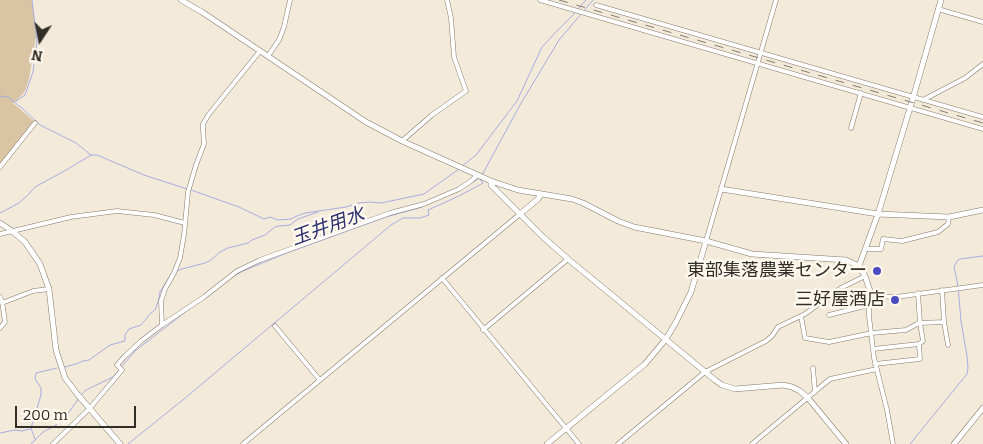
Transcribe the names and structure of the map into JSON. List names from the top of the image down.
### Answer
{
  "water": ["玉井用水"],
  "places": ["東部集落農業センター", "三好屋酒店"],
  "scale_bar": "200 m",
  "north": "bottom"
}
